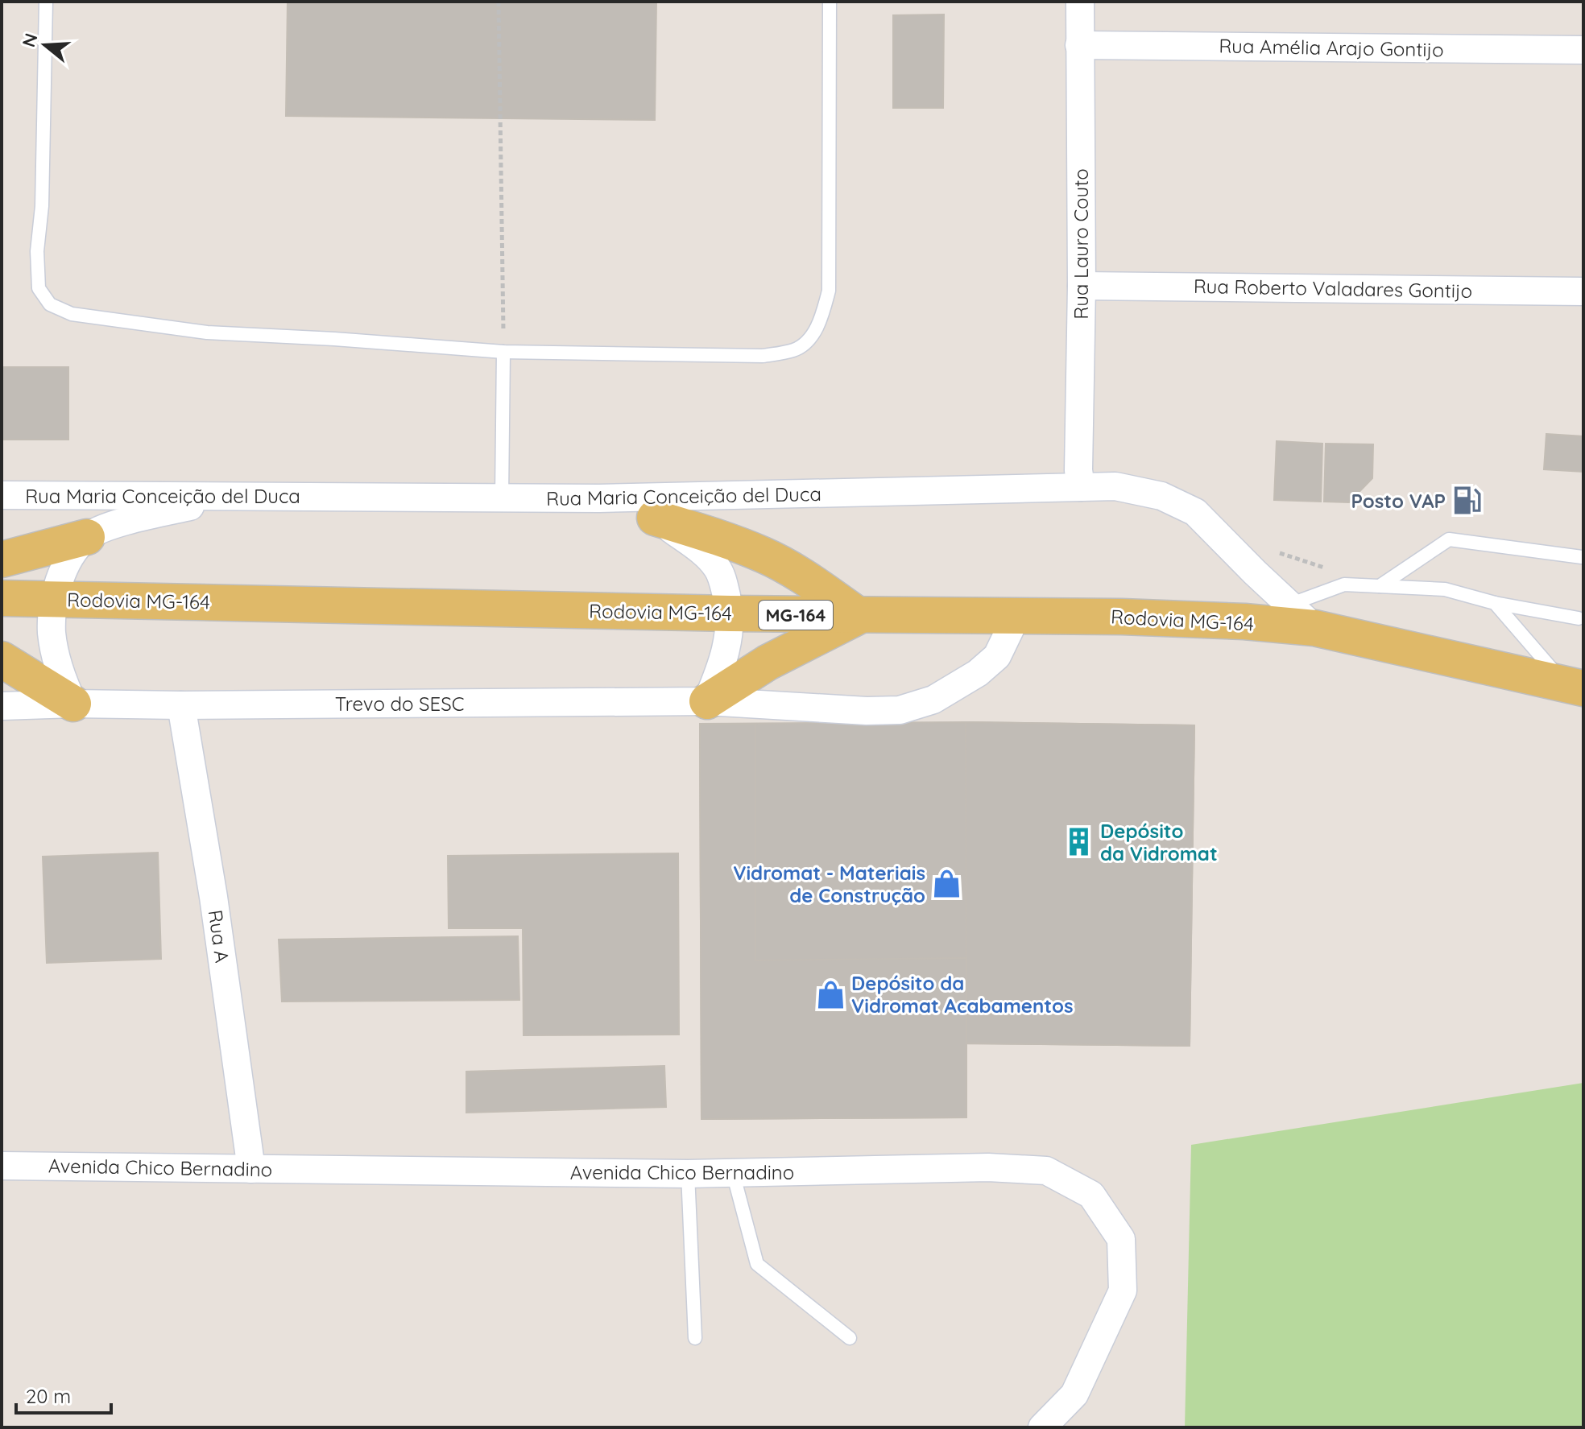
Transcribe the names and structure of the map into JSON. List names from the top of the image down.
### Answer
{
  "streets": {
    "main road": ["Rodovia MG-164", "MG-164"],
    "street": [
      "Rua Amélia Arajo Gontijo",
      "Rua Lauro Couto",
      "Rua Roberto Valadares Gontijo",
      "Rua Maria Conceição del Duca",
      "Trevo do SESC",
      "Rua A",
      "Avenida Chico Bernadino"
    ]
  },
  "crossings": [
    ["Rua Amélia Arajo Gontijo", "Rua Lauro Couto"],
    ["Rua Lauro Couto", "Rua Roberto Valadares Gontijo"],
    ["Rua Lauro Couto", "Rua Maria Conceição del Duca"],
    ["Rua Maria Conceição del Duca", "Rodovia MG-164"],
    ["Rodovia MG-164", "Trevo do SESC"],
    ["Trevo do SESC", "Rua A"],
    ["Rua A", "Avenida Chico Bernadino"]
  ],
  "places": {
    "fuel station": ["Posto VAP"],
    "building": ["Depósito da Vidromat"],
    "shop": ["Vidromat - Materiais de Construção", "Depósito da Vidromat Acabamentos"]
  },
  "scale_bar": "20 m",
  "north": "left"
}
